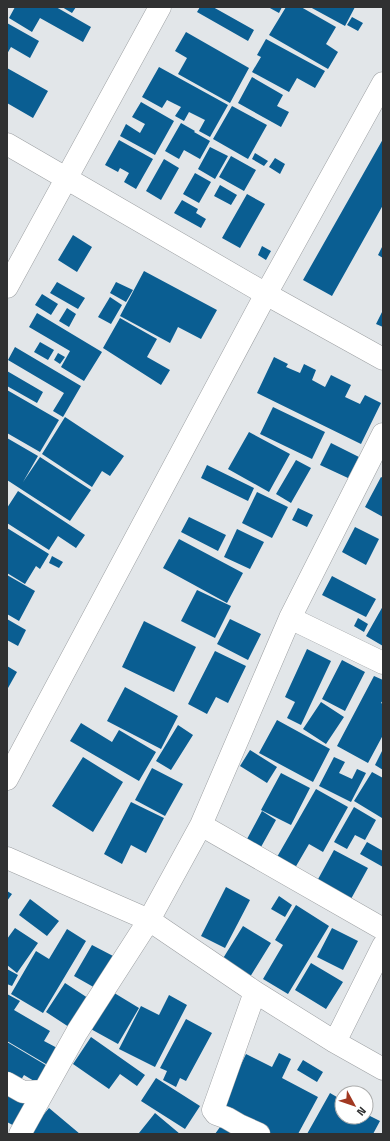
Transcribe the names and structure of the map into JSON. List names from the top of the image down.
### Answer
{
  "north": "bottom right"
}
